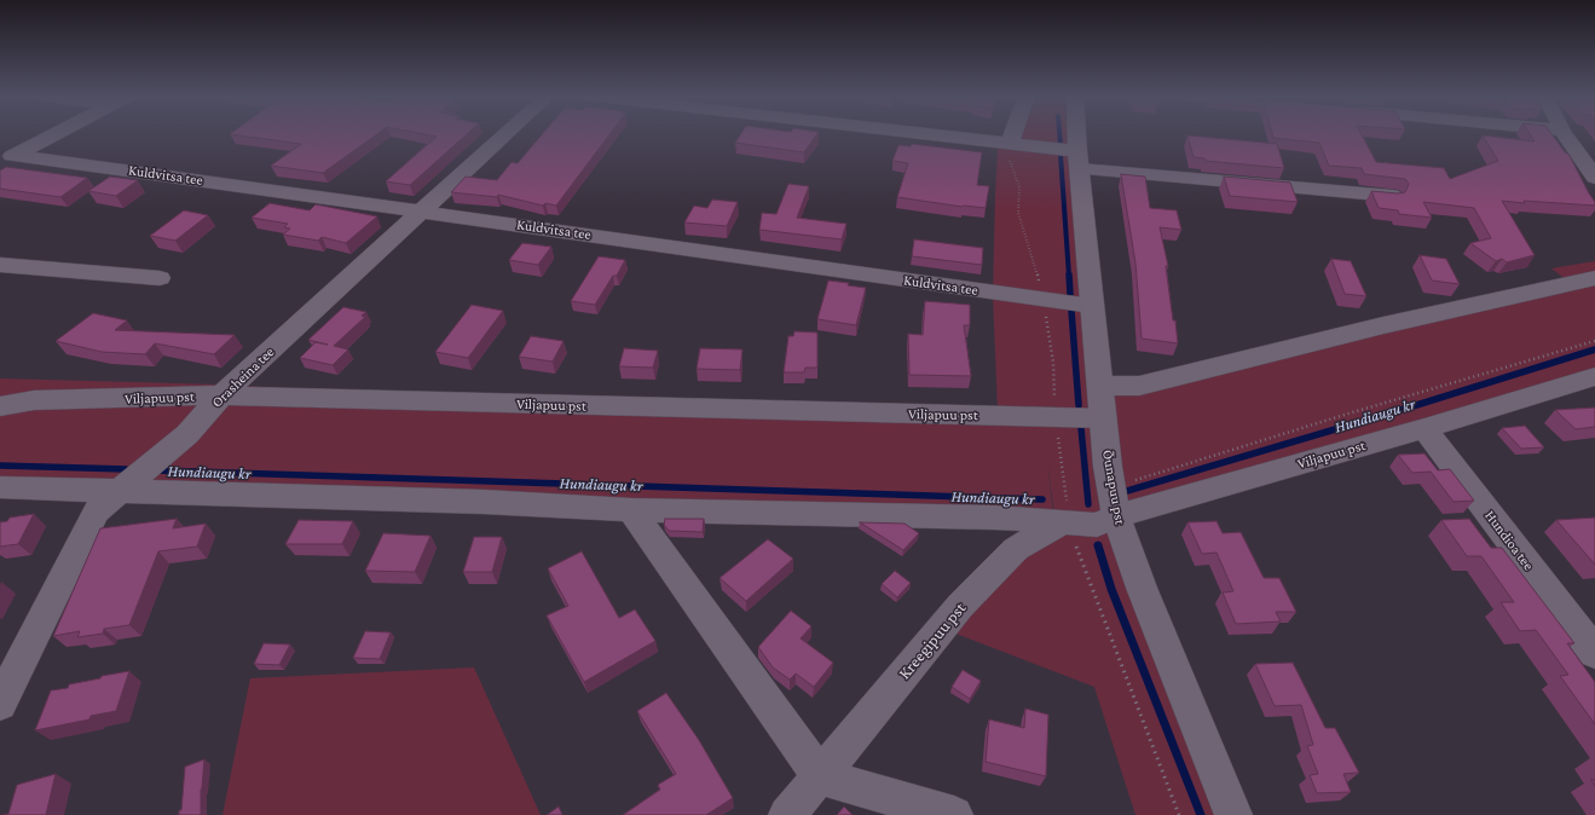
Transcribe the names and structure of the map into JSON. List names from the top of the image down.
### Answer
{
  "streets": {
    "street": [
      "Kuldvitsa tee",
      "Orasheina tee",
      "Viljapuu pst",
      "Õunapuu pst",
      "Hundioa tee",
      "Kreegipuu pst"
    ]
  },
  "crossings": [
    ["Kuldvitsa tee", "Orasheina tee"],
    ["Kuldvitsa tee", "Õunapuu pst"],
    ["Orasheina tee", "Viljapuu pst"],
    ["Viljapuu pst", "Õunapuu pst"],
    ["Viljapuu pst", "Hundioa tee"],
    ["Viljapuu pst", "Kreegipuu pst"]
  ],
  "water": ["Hundiaugu kr"]
}
